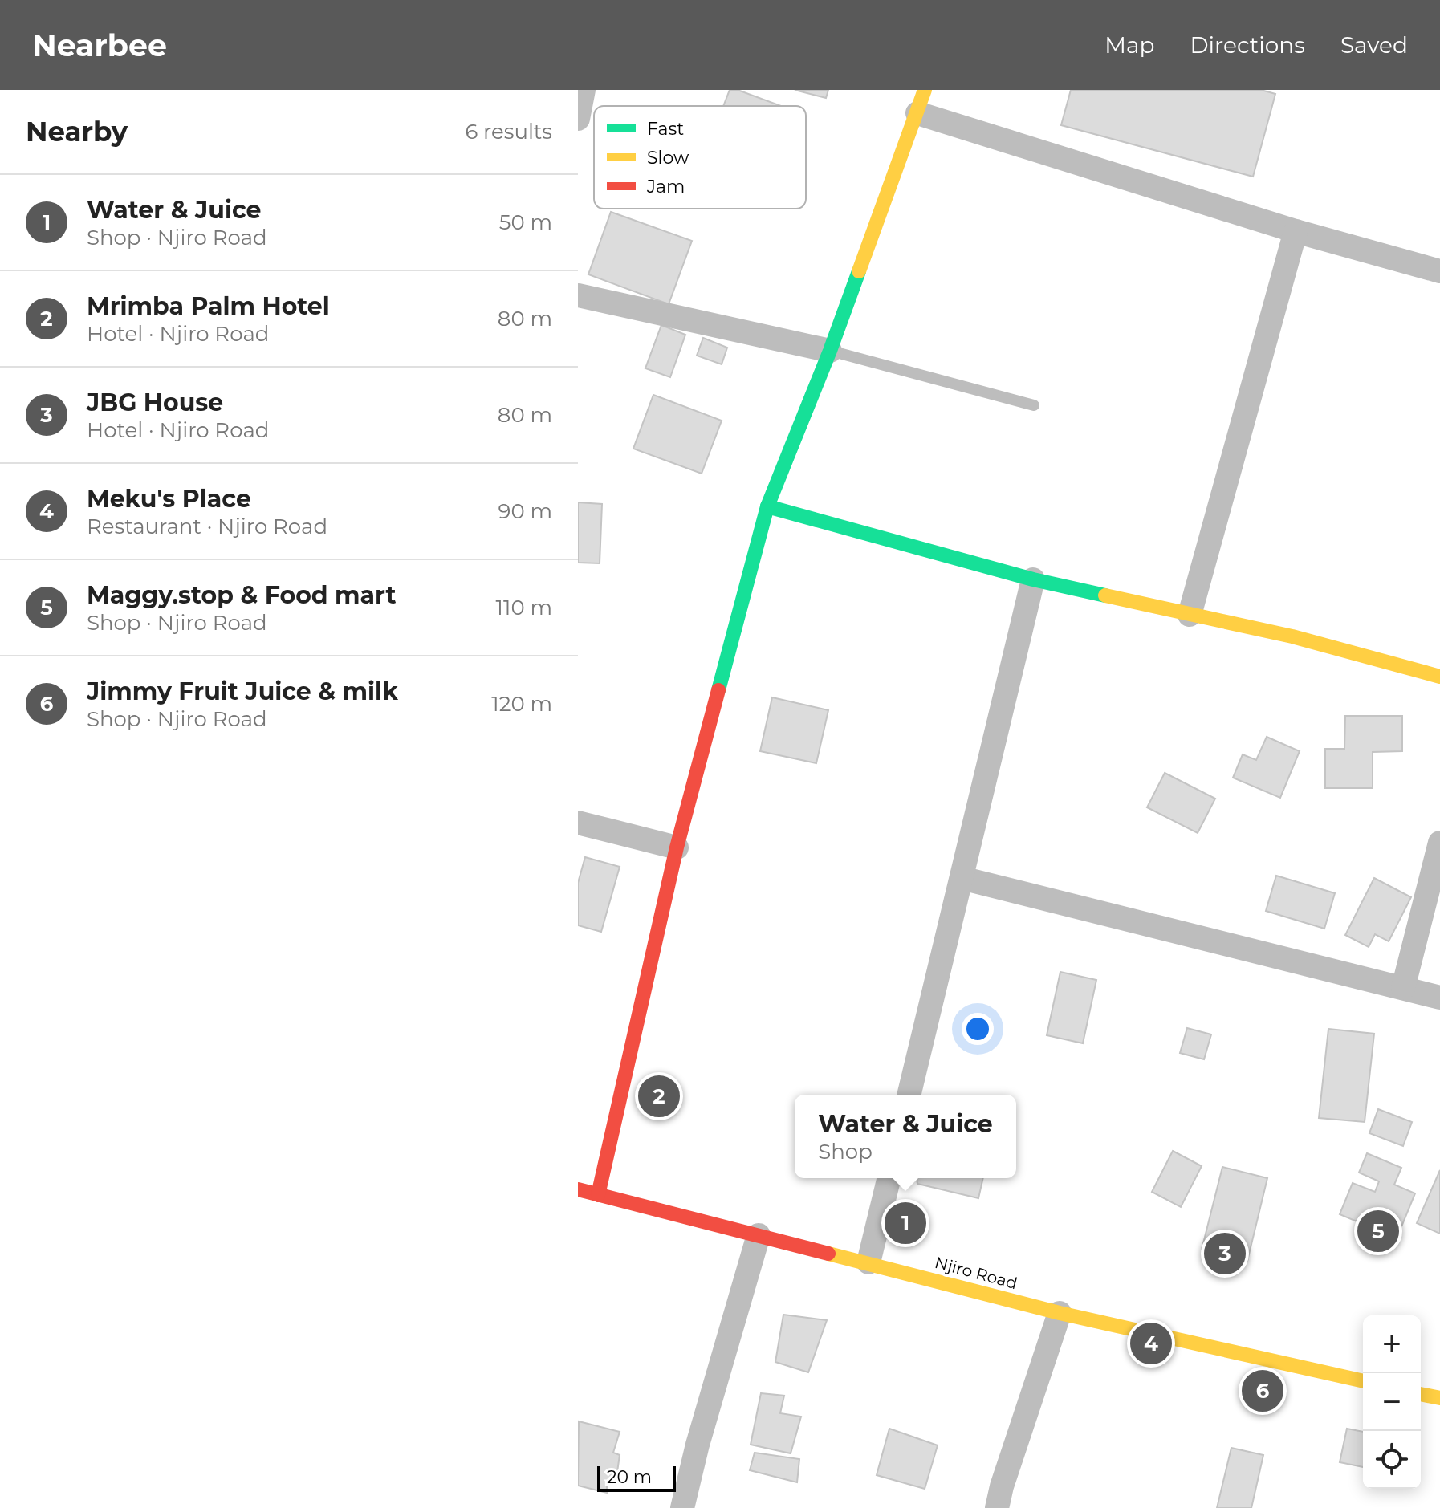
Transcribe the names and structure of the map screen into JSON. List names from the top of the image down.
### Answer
{
  "streets": {
    "street": ["Njiro Road"]
  },
  "legend": ["Fast", "Slow", "Jam"],
  "scale_bar": "20 m",
  "page": {
    "header": "Nearbee",
    "nav": ["Map", "Directions", "Saved"],
    "heading": ["Nearby", "6 results"],
    "list": [
      {
        "mark": "1",
        "name": "Water & Juice",
        "note": "Shop · Njiro Road",
        "value": "50 m"
      },
      {
        "mark": "2",
        "name": "Mrimba Palm Hotel",
        "note": "Hotel · Njiro Road",
        "value": "80 m"
      },
      {
        "mark": "3",
        "name": "JBG House",
        "note": "Hotel · Njiro Road",
        "value": "80 m"
      },
      {
        "mark": "4",
        "name": "Meku's Place",
        "note": "Restaurant · Njiro Road",
        "value": "90 m"
      },
      {
        "mark": "5",
        "name": "Maggy.stop & Food mart",
        "note": "Shop · Njiro Road",
        "value": "110 m"
      },
      {
        "mark": "6",
        "name": "Jimmy Fruit Juice & milk",
        "note": "Shop · Njiro Road",
        "value": "120 m"
      }
    ],
    "pins": [
      "2",
      "1",
      "5",
      "3",
      "4",
      "6"
    ],
    "popup": ["Water & Juice", "Shop"],
    "map_buttons": ["+", "−"],
    "scale": "20 m"
  }
}
